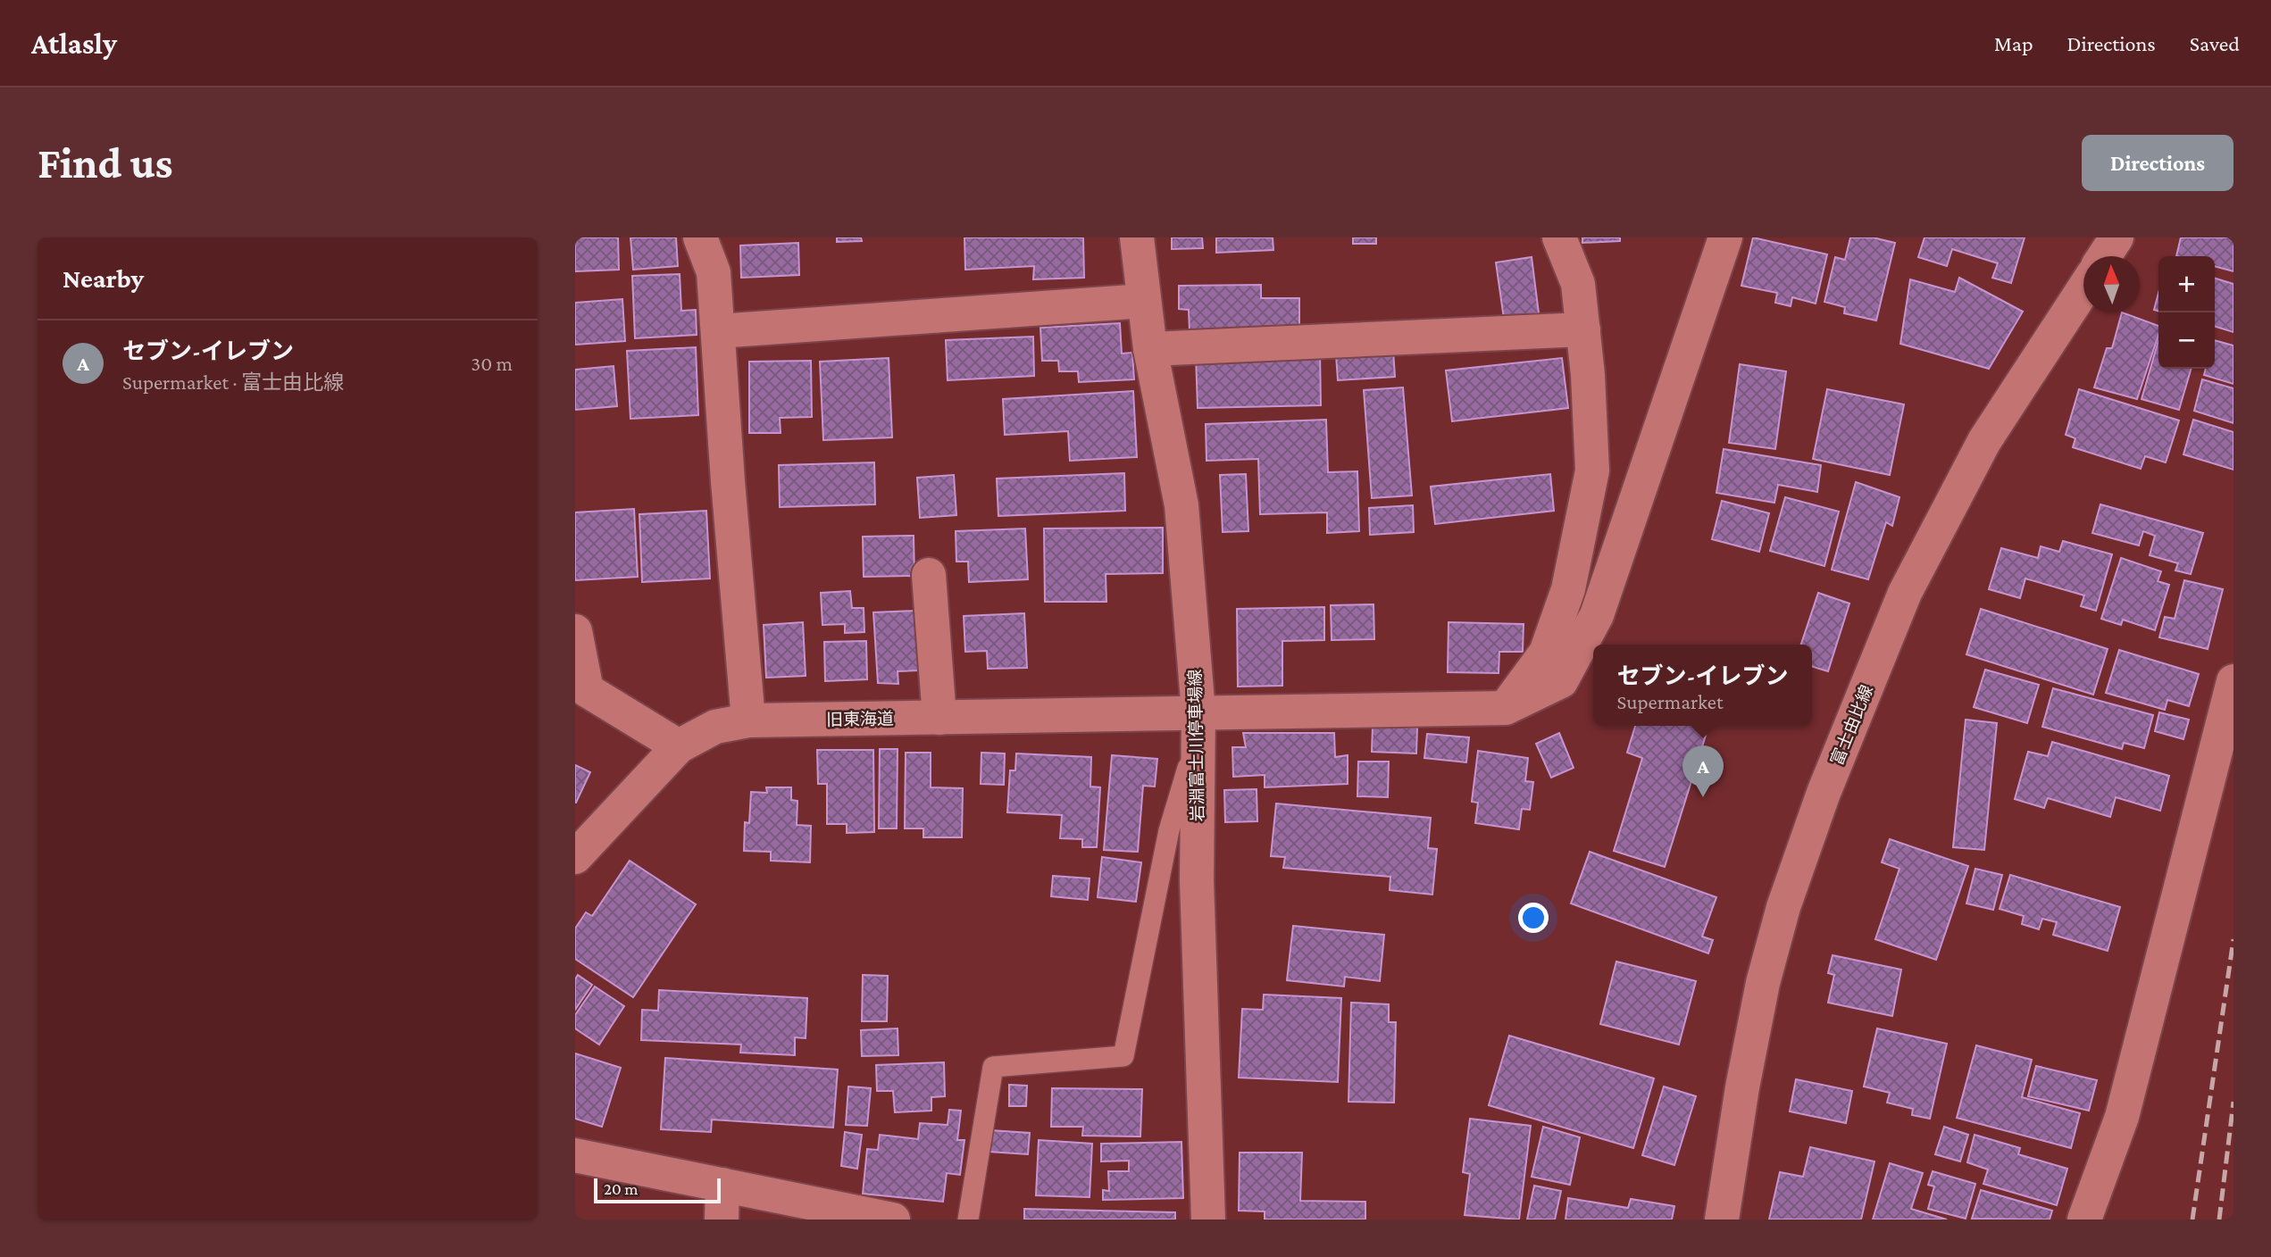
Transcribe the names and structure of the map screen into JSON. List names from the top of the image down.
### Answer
{
  "streets": {
    "street": ["旧東海道", "富士由比線", "岩淵富士川停車場線"]
  },
  "crossings": [
    ["旧東海道", "岩淵富士川停車場線"]
  ],
  "scale_bar": "20 m",
  "north": "top",
  "page": {
    "header": "Atlasly",
    "nav": ["Map", "Directions", "Saved"],
    "buttons": "Directions",
    "title": "Find us",
    "heading": "Nearby",
    "map_buttons": ["+", "−"],
    "list": [
      {
        "mark": "A",
        "name": "セブン-イレブン",
        "note": "Supermarket · 富士由比線",
        "value": "30 m"
      }
    ],
    "popup": ["セブン-イレブン", "Supermarket"],
    "pins": "A",
    "scale": "20 m"
  }
}
